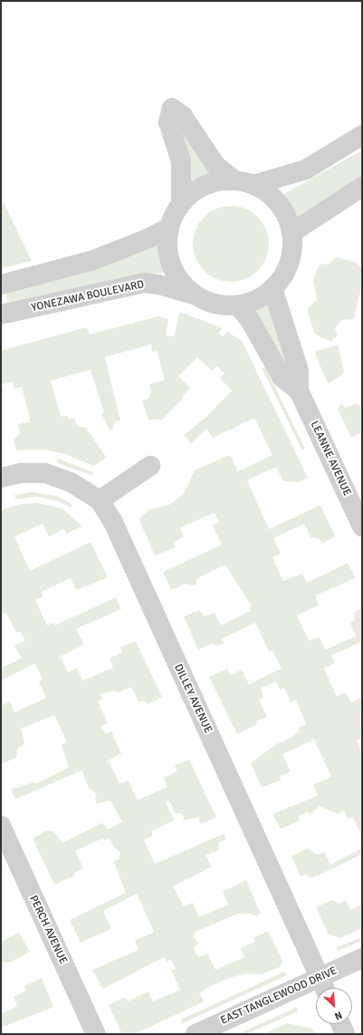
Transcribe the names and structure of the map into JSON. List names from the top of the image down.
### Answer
{
  "streets": {
    "street": [
      "YONEZAWA BOULEVARD",
      "LEANNE AVENUE",
      "DILLEY AVENUE",
      "PERCH AVENUE",
      "EAST TANGLEWOOD DRIVE"
    ]
  },
  "crossings": [
    ["YONEZAWA BOULEVARD", "LEANNE AVENUE"],
    ["DILLEY AVENUE", "EAST TANGLEWOOD DRIVE"]
  ],
  "north": "bottom right"
}
